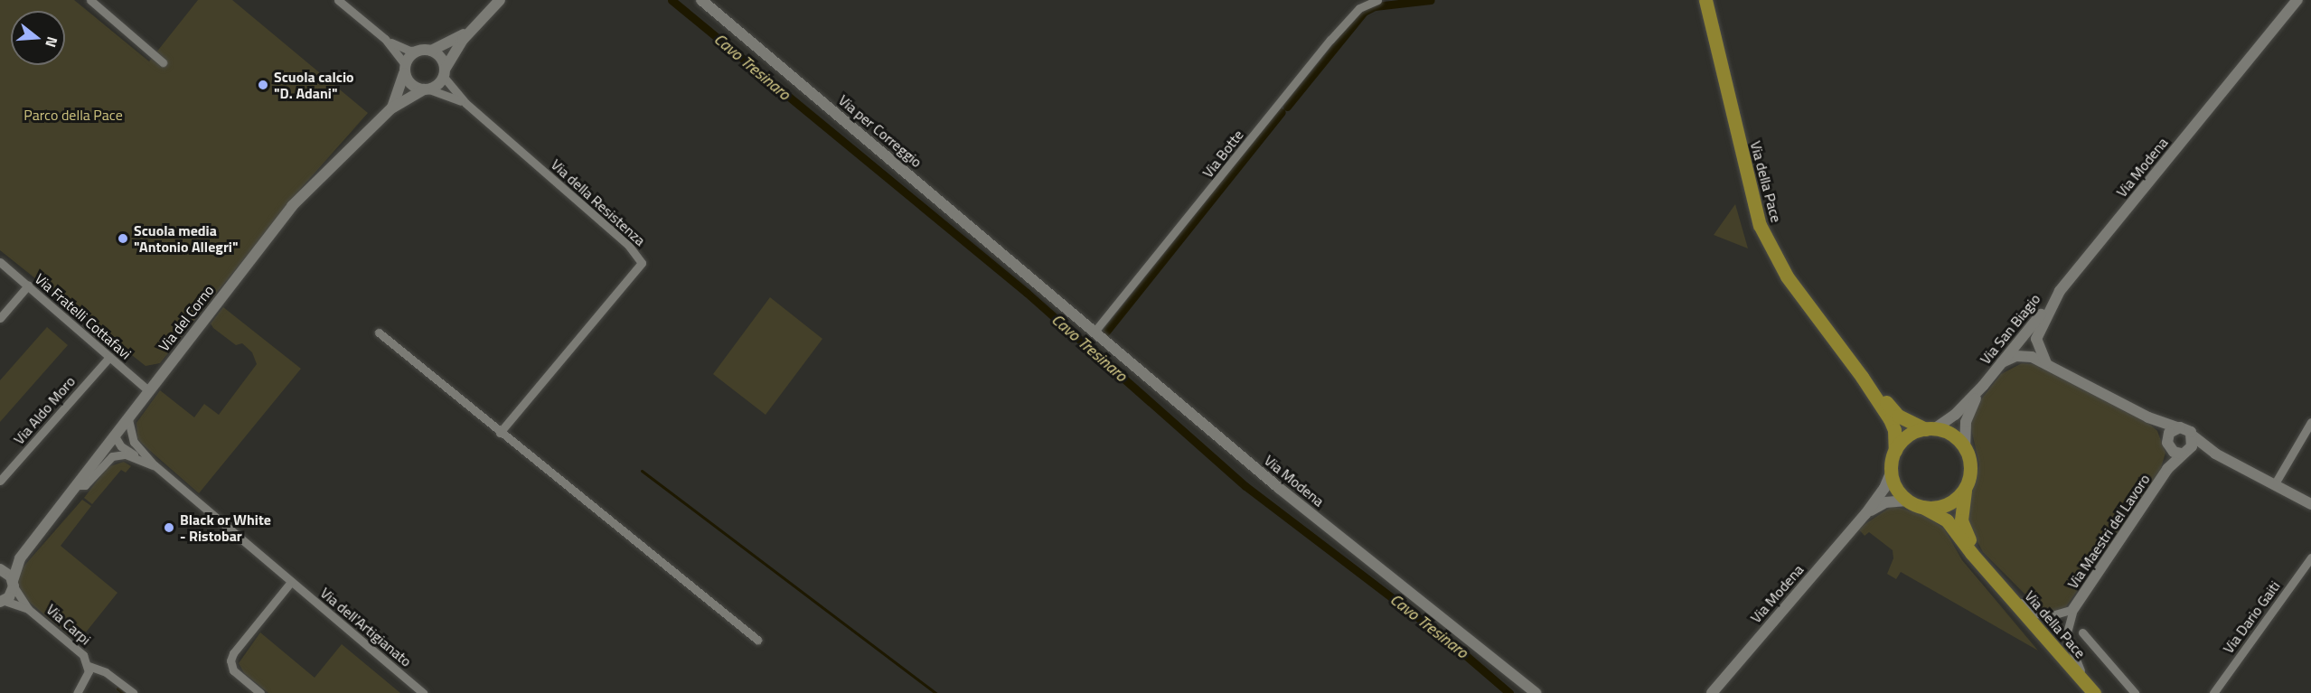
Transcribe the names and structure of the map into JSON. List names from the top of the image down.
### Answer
{
  "streets": {
    "main road": ["Via della Pace"],
    "street": [
      "Via per Correggio",
      "Via Botte",
      "Via Modena",
      "Via della Resistenza",
      "Via Fratelli Cottafavi",
      "Via del Corno",
      "Via San Biagio",
      "Via Aldo Moro",
      "Via Maestri del Lavoro",
      "Via Dario Gaiti",
      "Via Carpi",
      "Via dell'Artigianato"
    ]
  },
  "crossings": [
    ["Via per Correggio", "Via Modena"],
    ["Via Botte", "Via Modena"],
    ["Via Modena", "Via San Biagio"],
    ["Via della Pace", "Via San Biagio"],
    ["Via della Resistenza", "Via del Corno"],
    ["Via Fratelli Cottafavi", "Via del Corno"],
    ["Via Fratelli Cottafavi", "Via Aldo Moro"],
    ["Via del Corno", "Via Carpi"],
    ["Via del Corno", "Via dell'Artigianato"]
  ],
  "water": ["Cavo Tresinaro"],
  "parks": ["Parco della Pace"],
  "places": ["Scuola calcio \"D. Adani\"", "Scuola media \"Antonio Allegri\"", "Black or White - Ristobar"],
  "north": "right"
}
